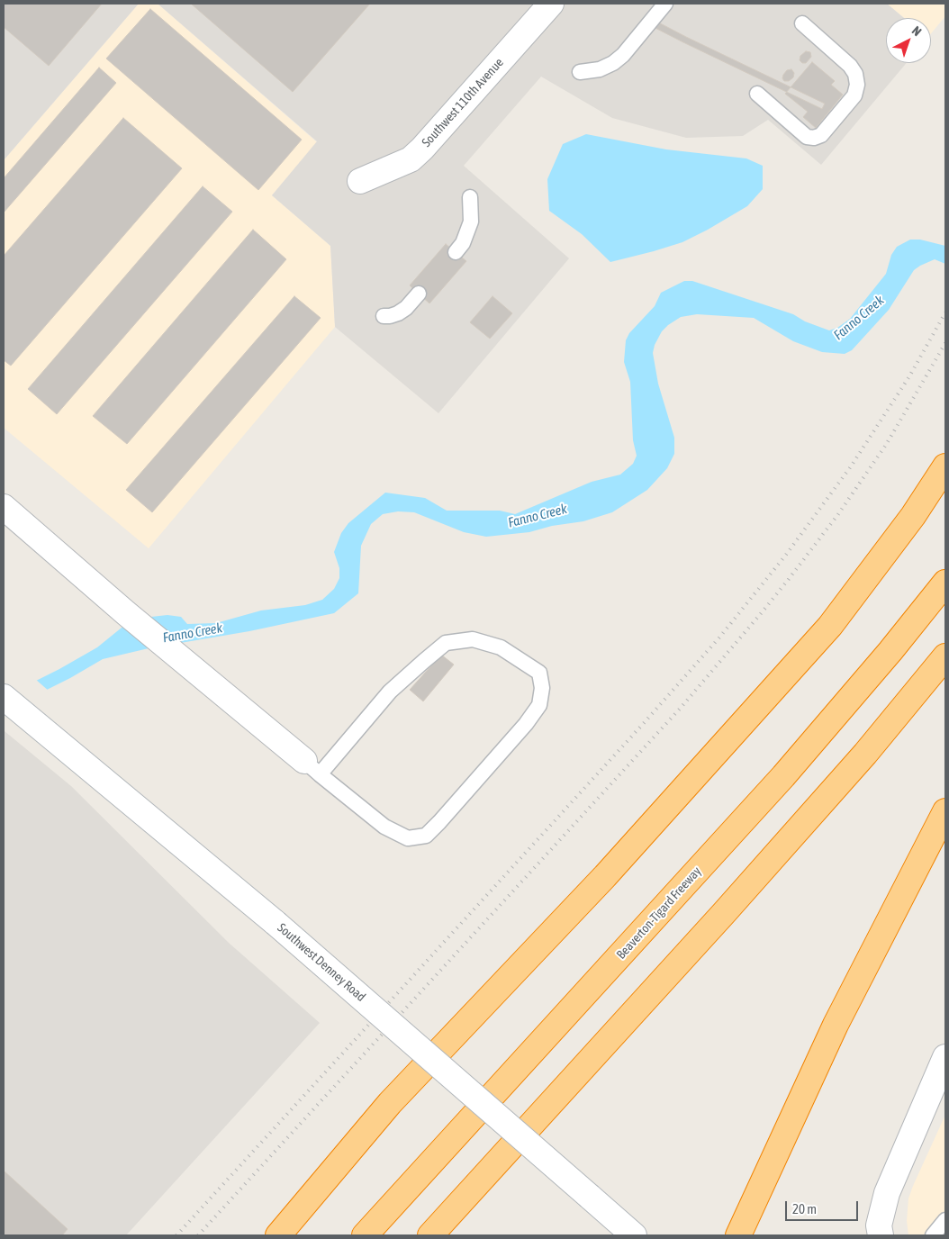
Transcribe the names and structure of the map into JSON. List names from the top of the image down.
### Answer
{
  "streets": {
    "highway": ["Beaverton-Tigard Freeway"],
    "street": ["Southwest 110th Avenue", "Southwest Denney Road"]
  },
  "water": ["Fanno Creek"],
  "scale_bar": "20 m",
  "north": "top right"
}
